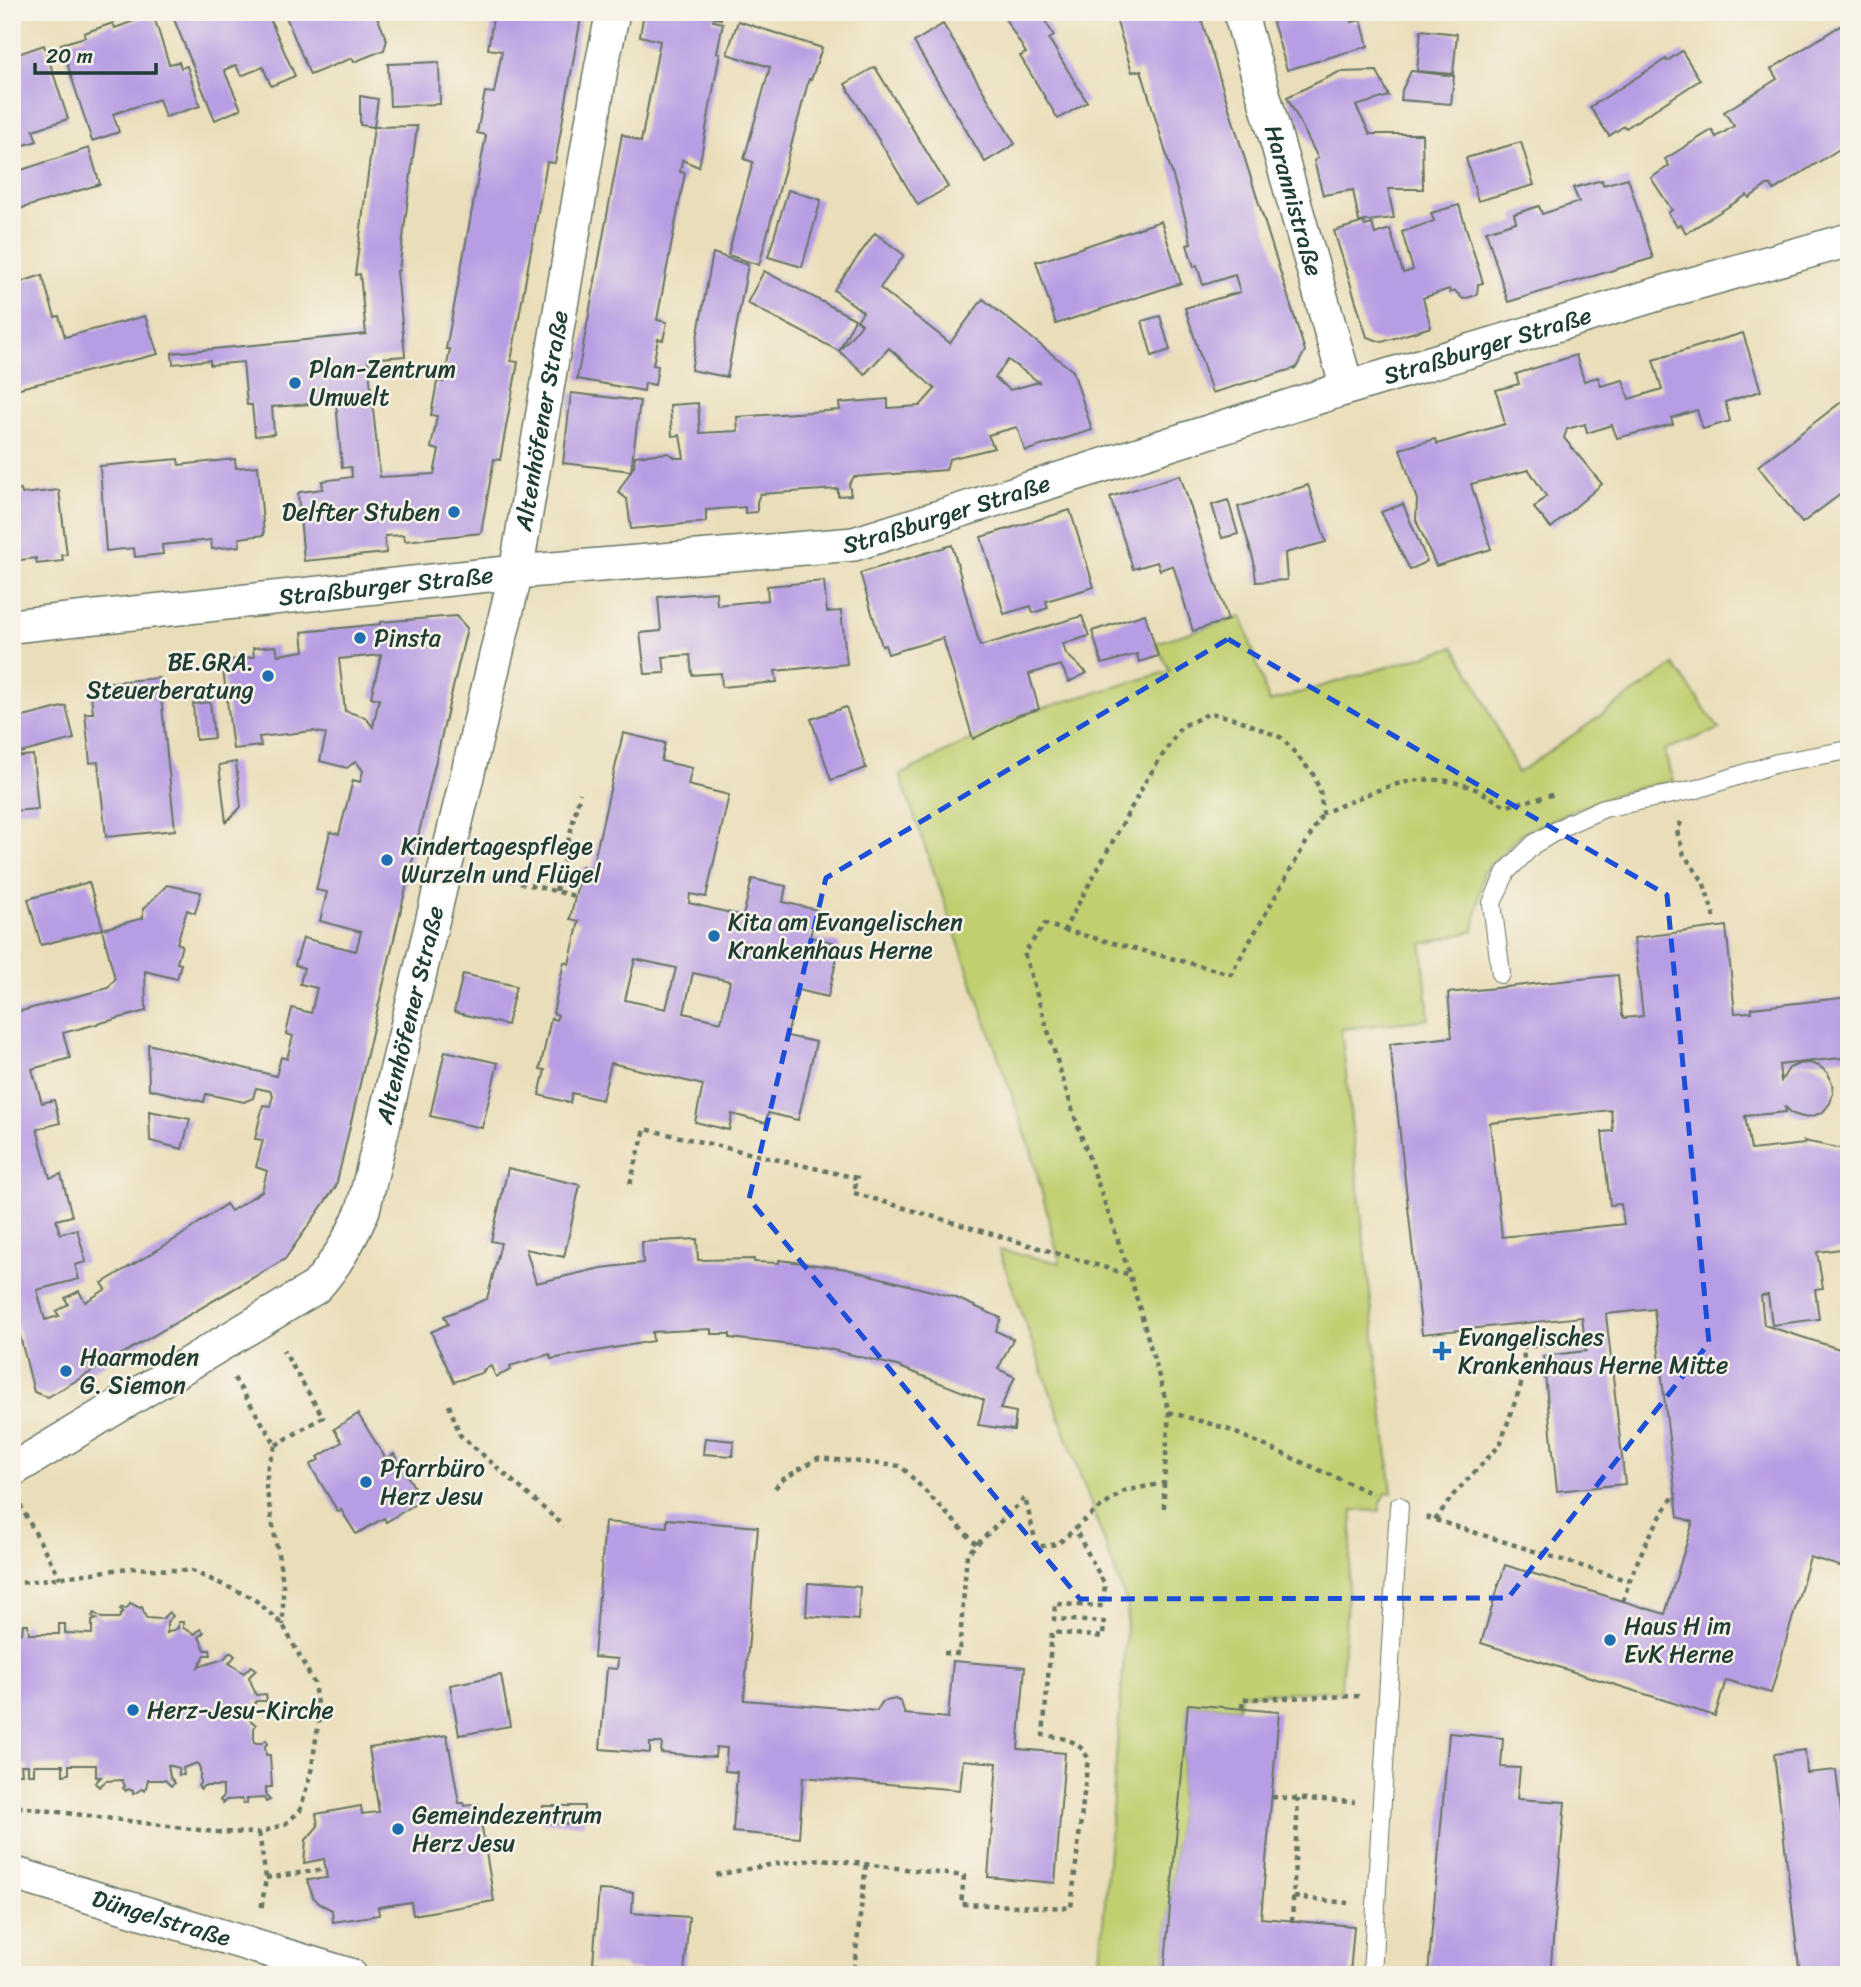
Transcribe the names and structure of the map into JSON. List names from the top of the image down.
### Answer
{
  "streets": {
    "street": [
      "Harannistraße",
      "Straßburger Straße",
      "Altenhöfener Straße",
      "Düngelstraße"
    ]
  },
  "crossings": [
    ["Harannistraße", "Straßburger Straße"],
    ["Straßburger Straße", "Altenhöfener Straße"]
  ],
  "places": {
    "other": [
      "Plan-Zentrum Umwelt",
      "Delfter Stuben",
      "Pinsta",
      "BE.GRA. Steuerberatung",
      "Kindertagespflege Wurzeln und Flügel",
      "Kita am Evangelischen Krankenhaus Herne",
      "Haarmoden G. Siemon",
      "Pfarrbüro Herz Jesu",
      "Haus H im EvK Herne",
      "Herz-Jesu-Kirche",
      "Gemeindezentrum Herz Jesu"
    ],
    "health": ["Evangelisches Krankenhaus Herne Mitte"]
  },
  "scale_bar": "20 m"
}
